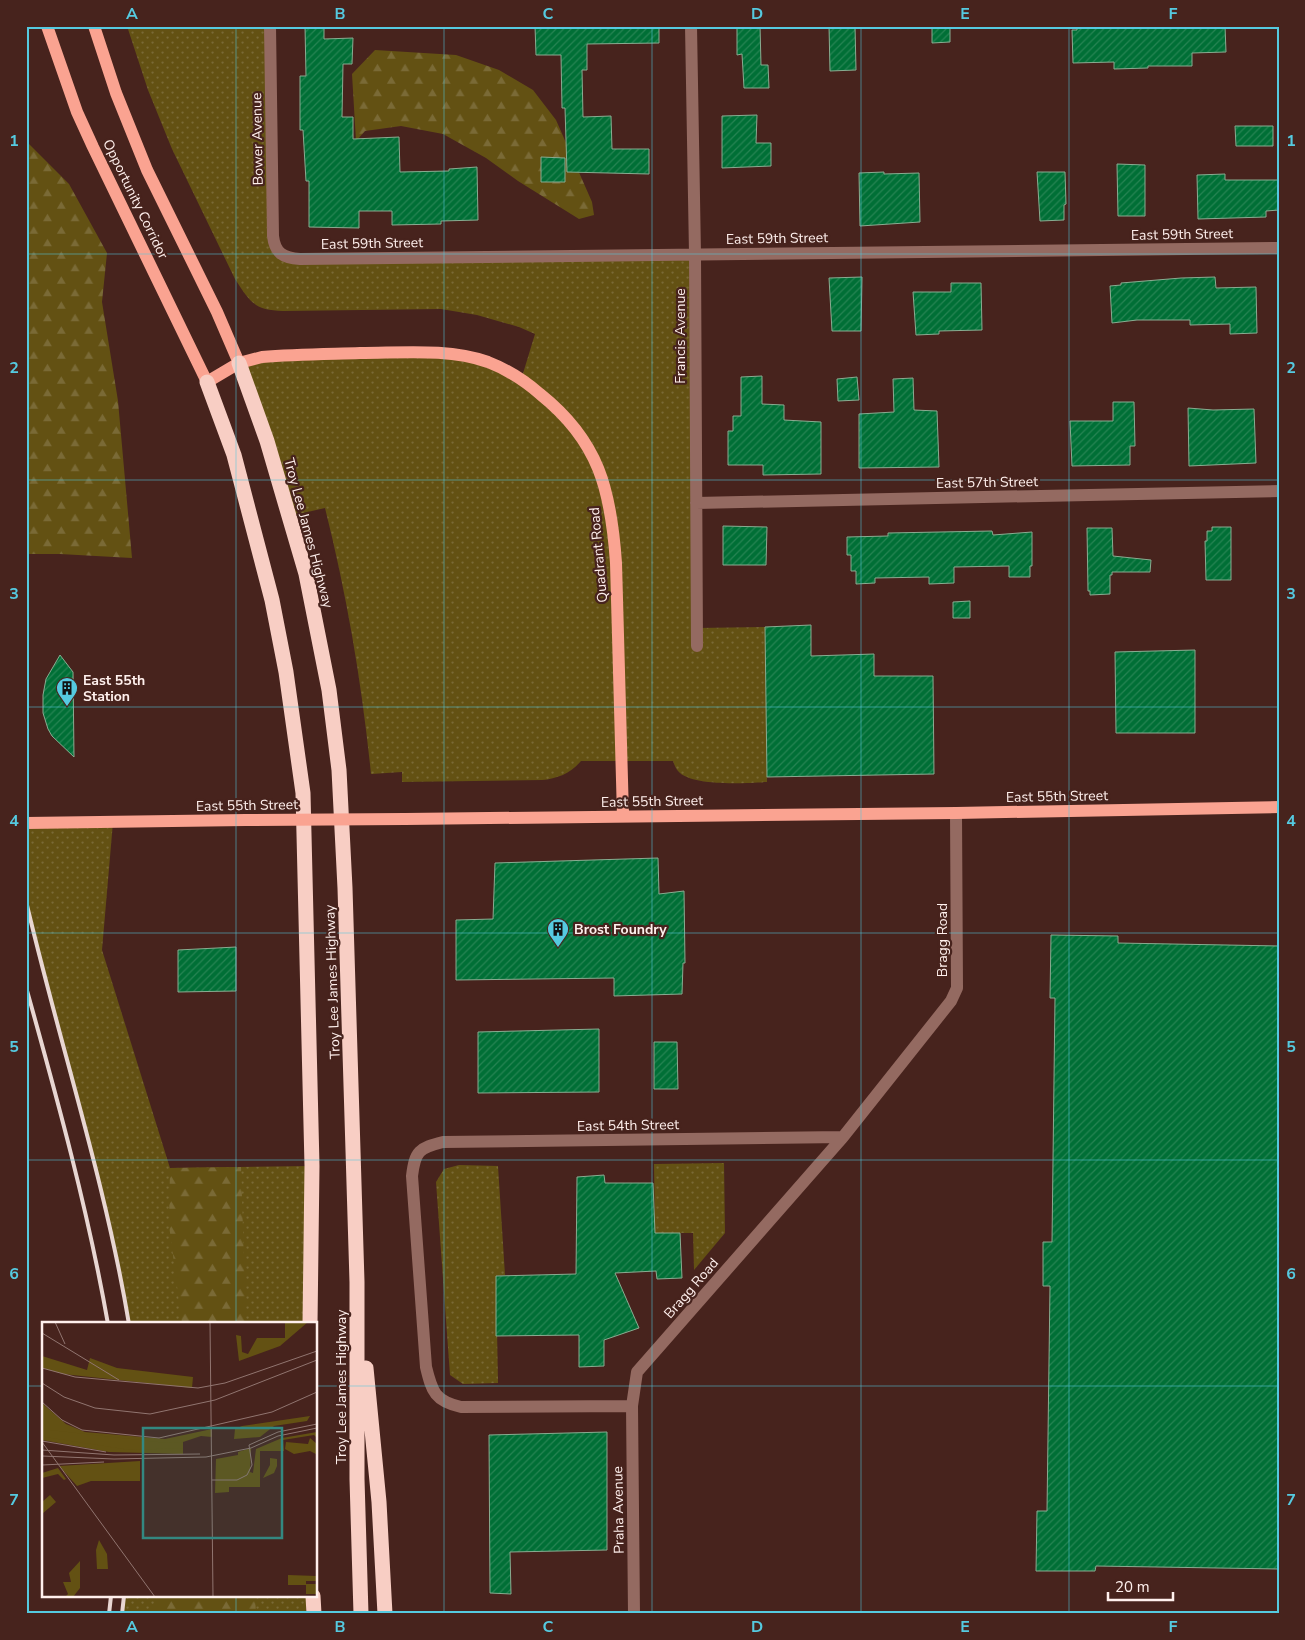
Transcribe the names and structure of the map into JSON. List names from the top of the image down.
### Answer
{
  "streets": {
    "highway": ["Troy Lee James Highway"],
    "main road": ["Opportunity Corridor", "Quadrant Road", "East 55th Street"],
    "street": [
      "Bower Avenue",
      "East 59th Street",
      "Francis Avenue",
      "East 57th Street",
      "Bragg Road",
      "East 54th Street",
      "Praha Avenue"
    ]
  },
  "crossings": [
    ["Bower Avenue", "East 59th Street"],
    ["Opportunity Corridor", "Troy Lee James Highway"],
    ["Opportunity Corridor", "Quadrant Road"],
    ["East 59th Street", "Francis Avenue"],
    ["Francis Avenue", "East 57th Street"],
    ["Troy Lee James Highway", "Quadrant Road"],
    ["Quadrant Road", "East 55th Street"],
    ["East 55th Street", "Bragg Road"],
    ["Bragg Road", "East 54th Street"],
    ["Bragg Road", "Praha Avenue"],
    ["East 54th Street", "Praha Avenue"]
  ],
  "places": {
    "building": ["East 55th Station", "Brost Foundry"]
  },
  "scale_bar": "20 m",
  "grid": {
    "columns": [
      "A",
      "B",
      "C",
      "D",
      "E",
      "F"
    ],
    "rows": [
      "1",
      "2",
      "3",
      "4",
      "5",
      "6",
      "7"
    ]
  }
}
